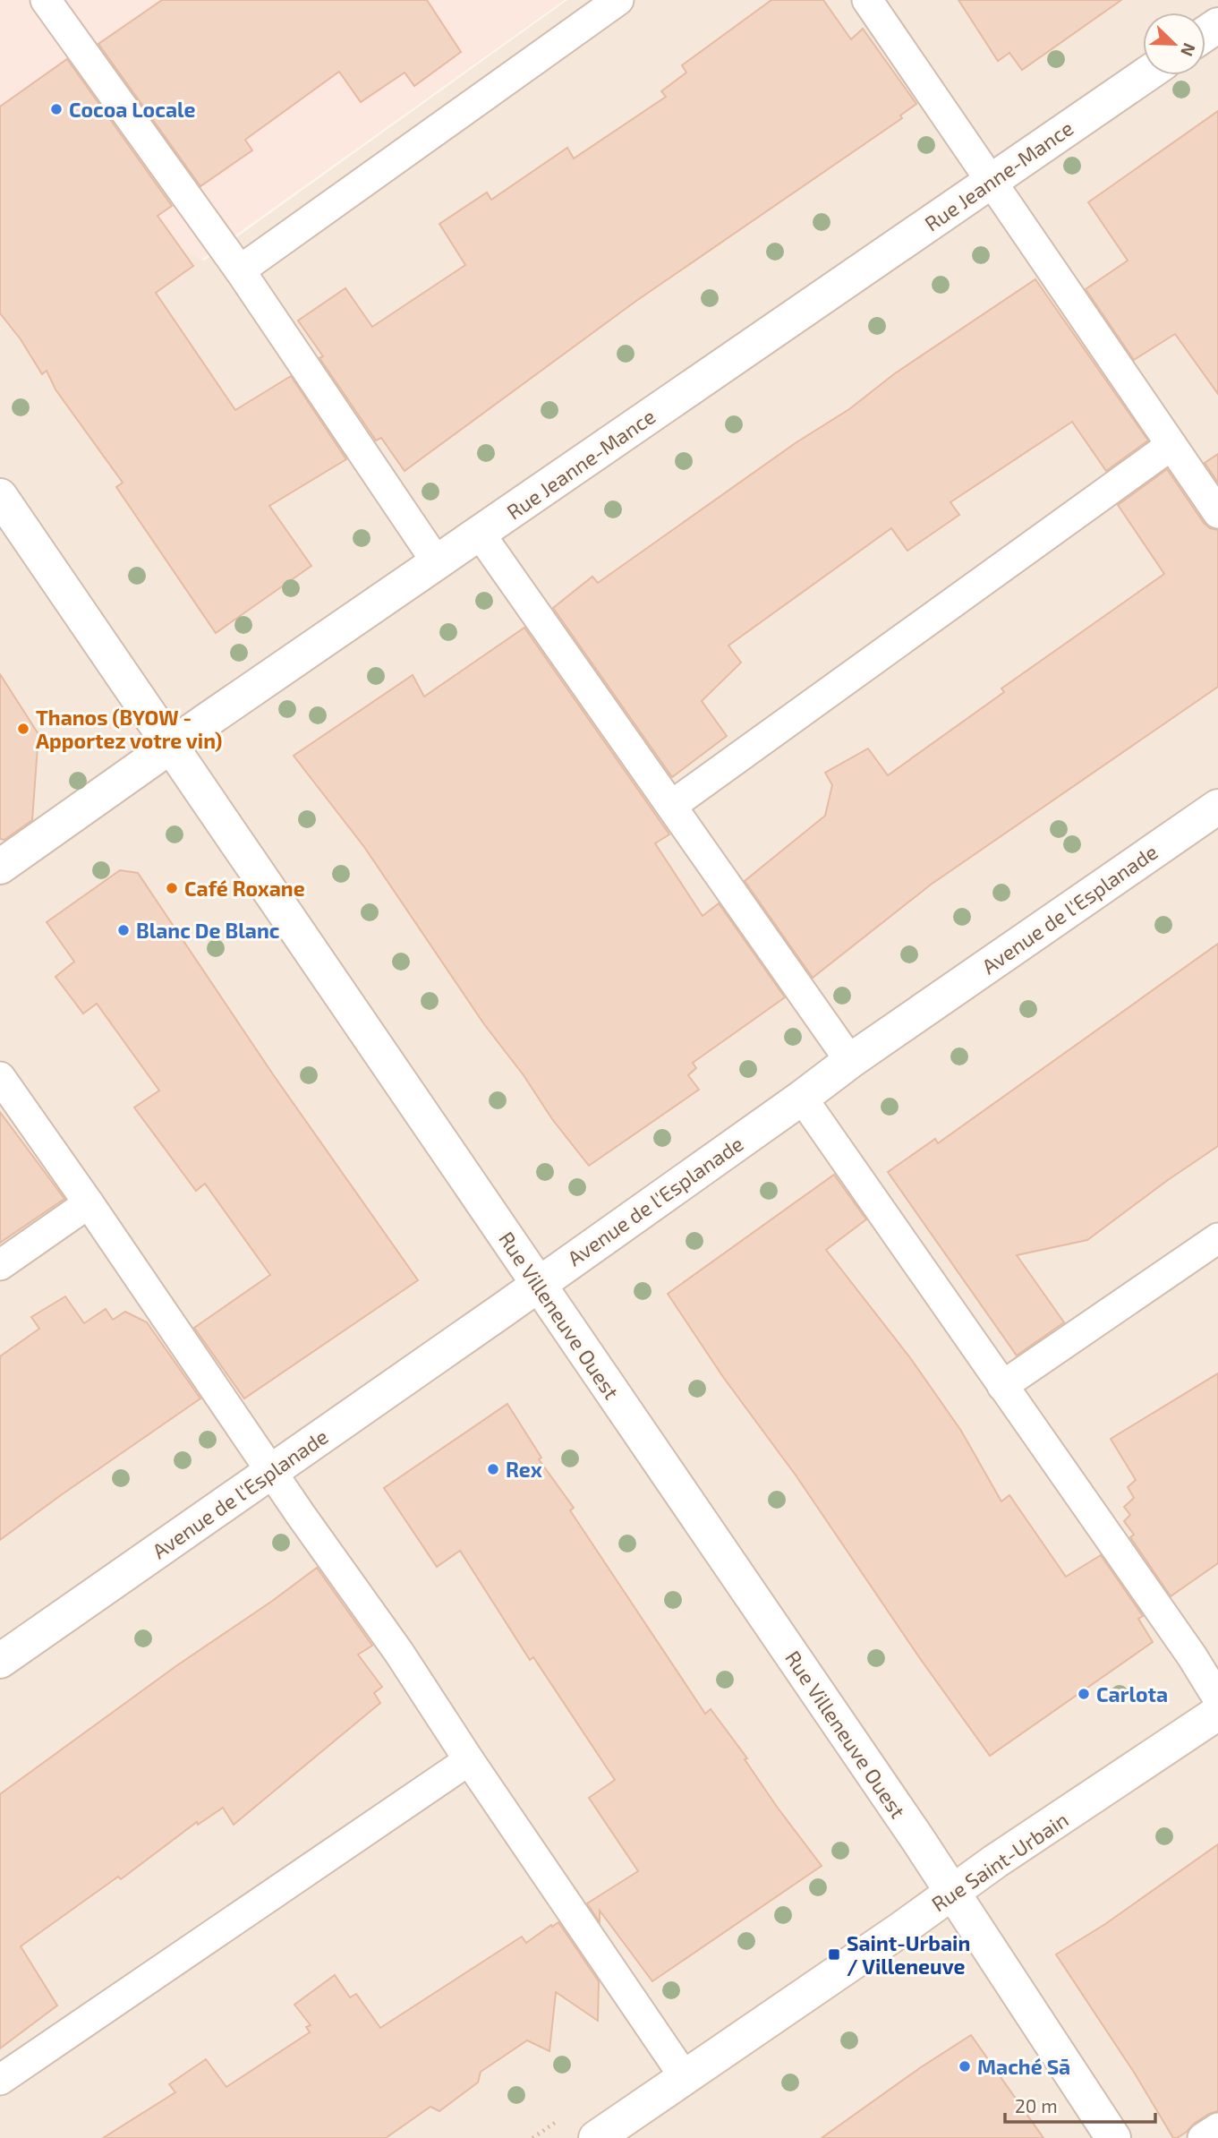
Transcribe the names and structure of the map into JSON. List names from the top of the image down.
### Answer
{
  "streets": {
    "street": [
      "Rue Jeanne-Mance",
      "Avenue de l'Esplanade",
      "Rue Villeneuve Ouest",
      "Rue Saint-Urbain"
    ]
  },
  "crossings": [
    ["Rue Jeanne-Mance", "Rue Villeneuve Ouest"],
    ["Avenue de l'Esplanade", "Rue Villeneuve Ouest"],
    ["Rue Villeneuve Ouest", "Rue Saint-Urbain"]
  ],
  "places": {
    "other": [
      "Cocoa Locale",
      "Thanos (BYOW - Apportez votre vin)",
      "Café Roxane",
      "Blanc De Blanc",
      "Rex",
      "Carlota",
      "Maché Sā"
    ],
    "transit": ["Saint-Urbain / Villeneuve"]
  },
  "scale_bar": "20 m",
  "north": "bottom right"
}
